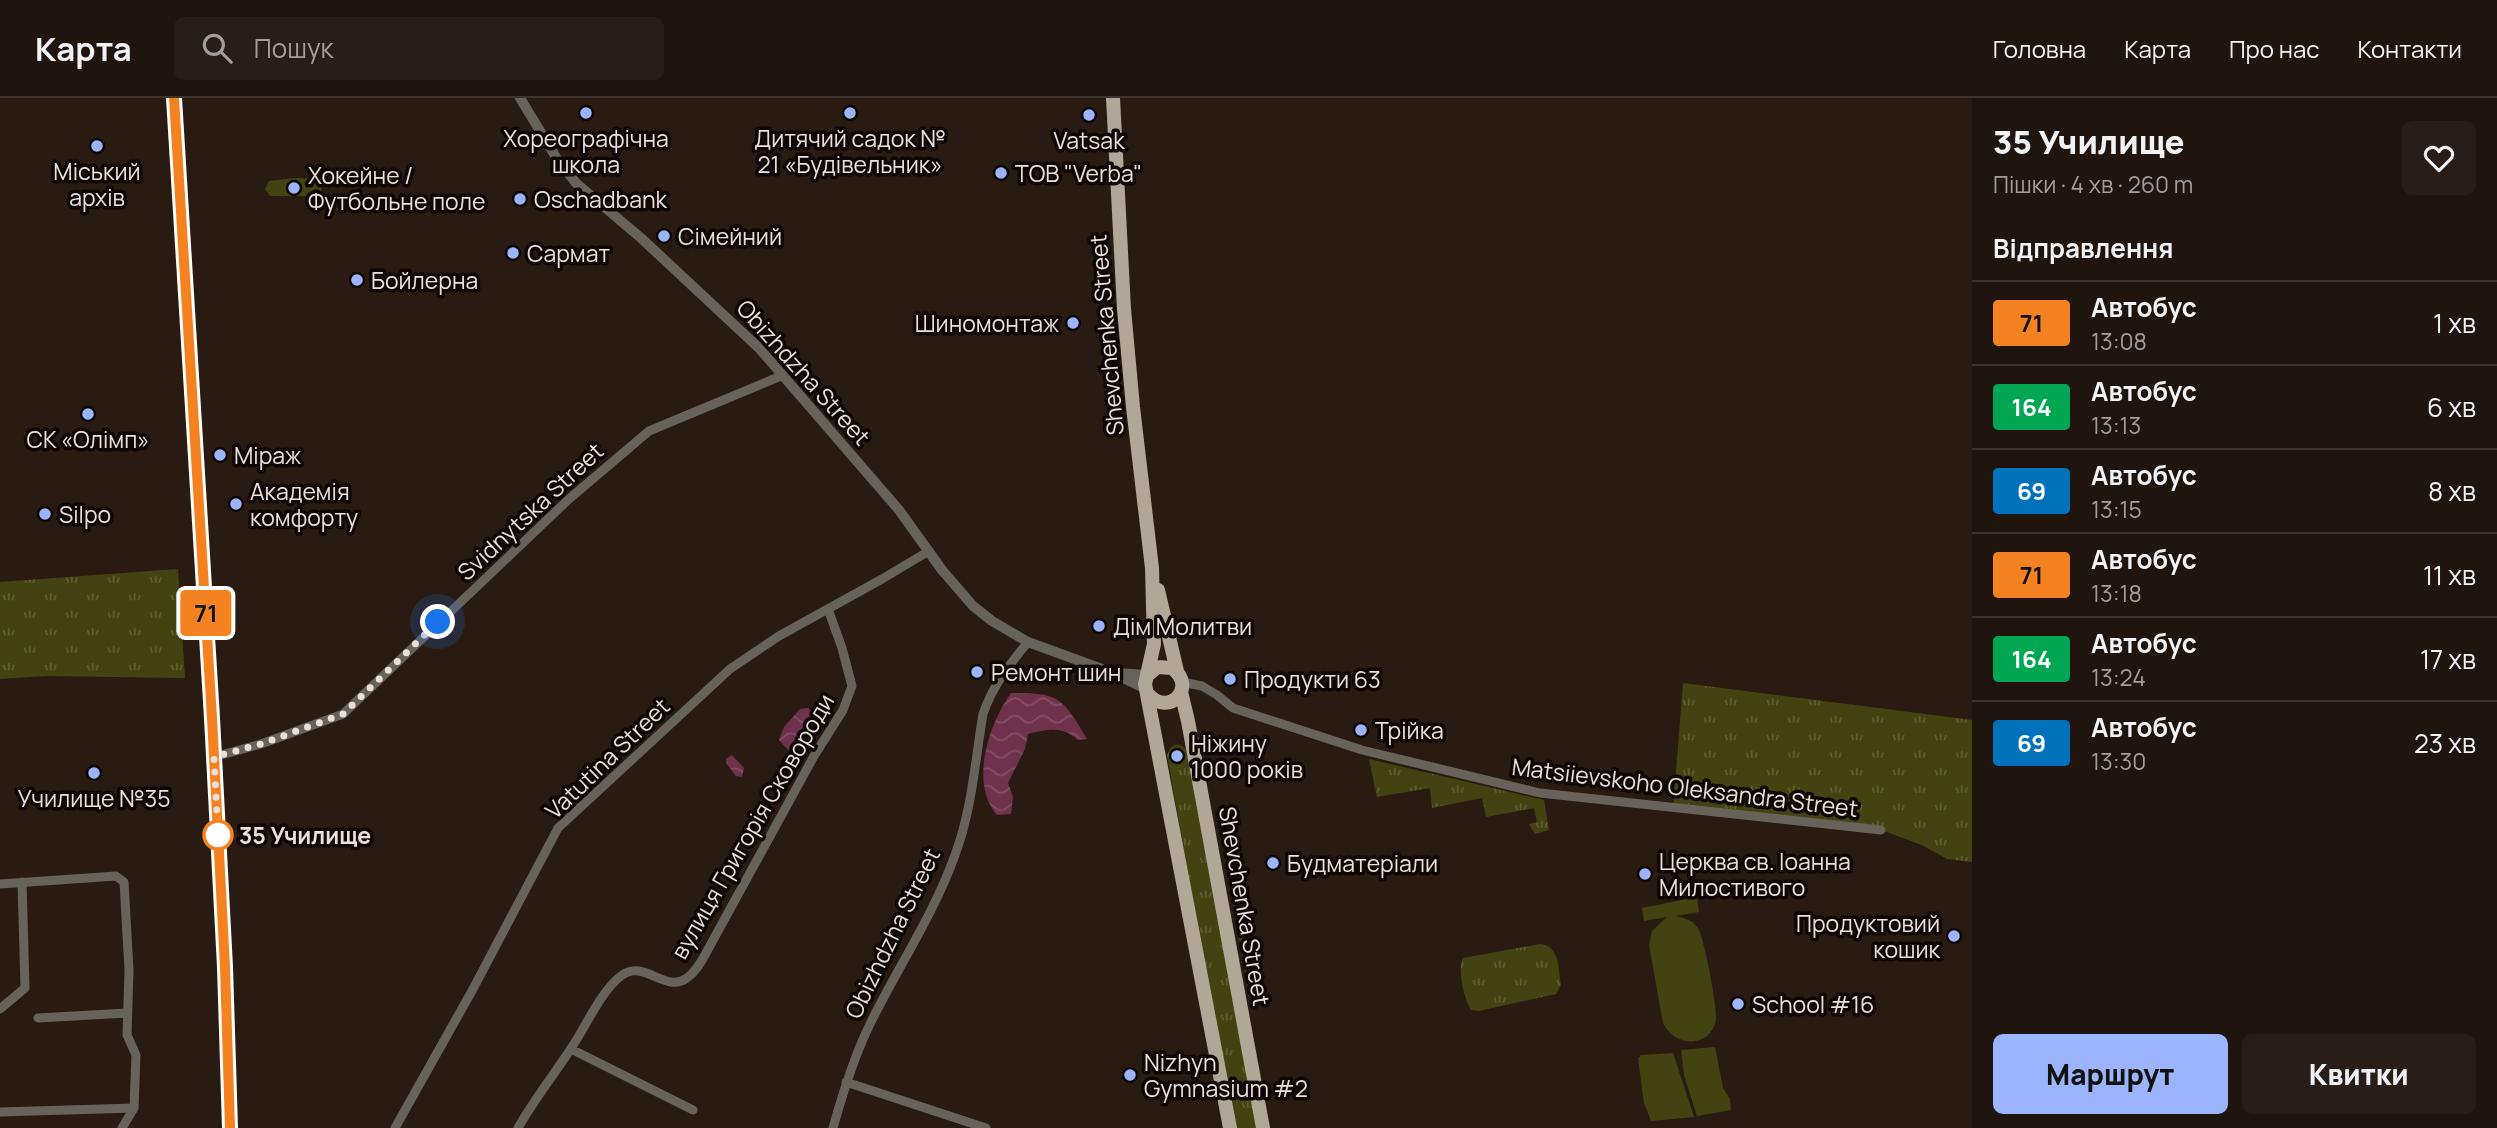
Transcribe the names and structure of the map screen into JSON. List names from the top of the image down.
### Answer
{
  "streets": {
    "main road": ["Shevchenka Street"],
    "street": [
      "Obizhdzha Street",
      "Svidnytska Street",
      "Vatutina Street",
      "Matsiievskoho Oleksandra Street",
      "вулиця Григорія Сковороди"
    ]
  },
  "crossings": [
    ["Shevchenka Street", "Obizhdzha Street"],
    ["Shevchenka Street", "Matsiievskoho Oleksandra Street"],
    ["Obizhdzha Street", "Svidnytska Street"],
    ["Obizhdzha Street", "Vatutina Street"],
    ["Obizhdzha Street", "Matsiievskoho Oleksandra Street"],
    ["Vatutina Street", "вулиця Григорія Сковороди"]
  ],
  "places": [
    "Хореографічна школа",
    "Дитячий садок № 21 «Будівельник»",
    "Vatsak",
    "Міський архів",
    "ТОВ \"Verba\"",
    "Хокейне / Футбольне поле",
    "Oschadbank",
    "Сімейний",
    "Сармат",
    "Бойлерна",
    "Шиномонтаж",
    "СК «Олімп»",
    "Міраж",
    "Академія комфорту",
    "Silpo",
    "Дім Молитви",
    "Ремонт шин",
    "Продукти 63",
    "Трійка",
    "Ніжину 1000 років",
    "Училище №35",
    "35 Училище",
    "Будматеріали",
    "Церква св. Іоанна Милостивого",
    "Продуктовий кошик",
    "School #16",
    "Nizhyn Gymnasium #2"
  ],
  "lines": ["bus line 71"],
  "page": {
    "header": "Карта",
    "search": "Пошук",
    "nav": [
      "Головна",
      "Карта",
      "Про нас",
      "Контакти"
    ],
    "on_map": "71",
    "heading": [
      ["35 Училище", "Пішки · 4 хв · 260 m"],
      "Відправлення"
    ],
    "list": [
      {
        "mark": "71",
        "name": "Автобус",
        "note": "13:08",
        "value": "1 хв"
      },
      {
        "mark": "164",
        "name": "Автобус",
        "note": "13:13",
        "value": "6 хв"
      },
      {
        "mark": "69",
        "name": "Автобус",
        "note": "13:15",
        "value": "8 хв"
      },
      {
        "mark": "71",
        "name": "Автобус",
        "note": "13:18",
        "value": "11 хв"
      },
      {
        "mark": "164",
        "name": "Автобус",
        "note": "13:24",
        "value": "17 хв"
      },
      {
        "mark": "69",
        "name": "Автобус",
        "note": "13:30",
        "value": "23 хв"
      }
    ],
    "buttons": ["Маршрут", "Квитки"]
  }
}
